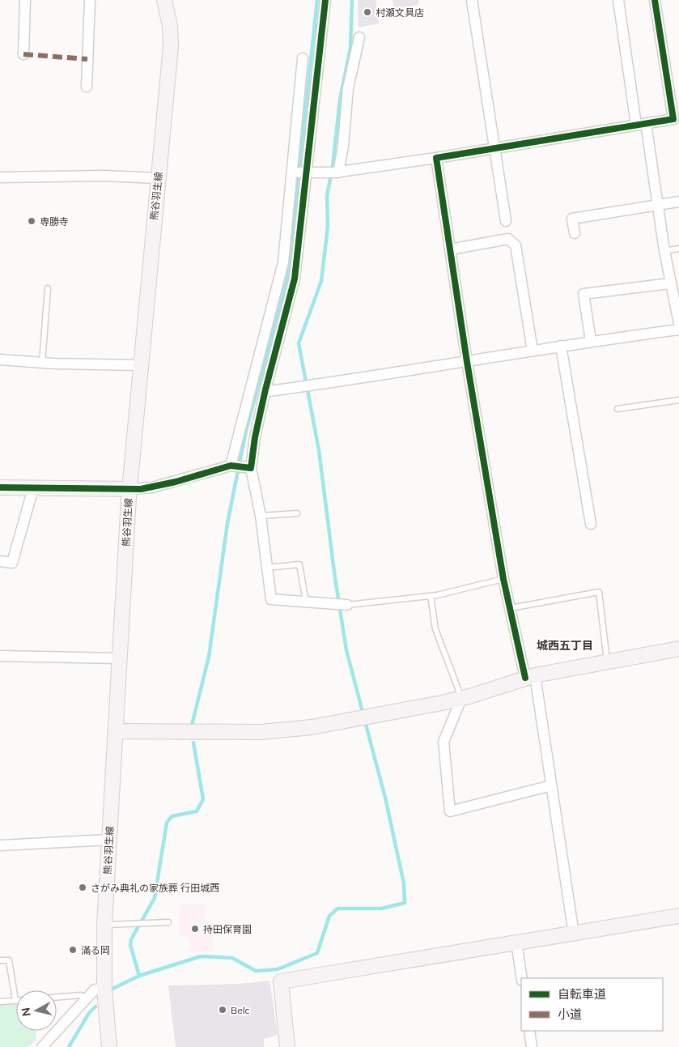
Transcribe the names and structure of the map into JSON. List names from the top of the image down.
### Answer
{
  "streets": {
    "street": ["熊谷羽生線"]
  },
  "districts": ["城西五丁目"],
  "places": [
    "村瀬文具店",
    "専勝寺",
    "さがみ典礼の家族葬 行田城西",
    "持田保育園",
    "滿る岡",
    "Belc"
  ],
  "legend": ["自転車道", "小道"],
  "north": "left"
}
